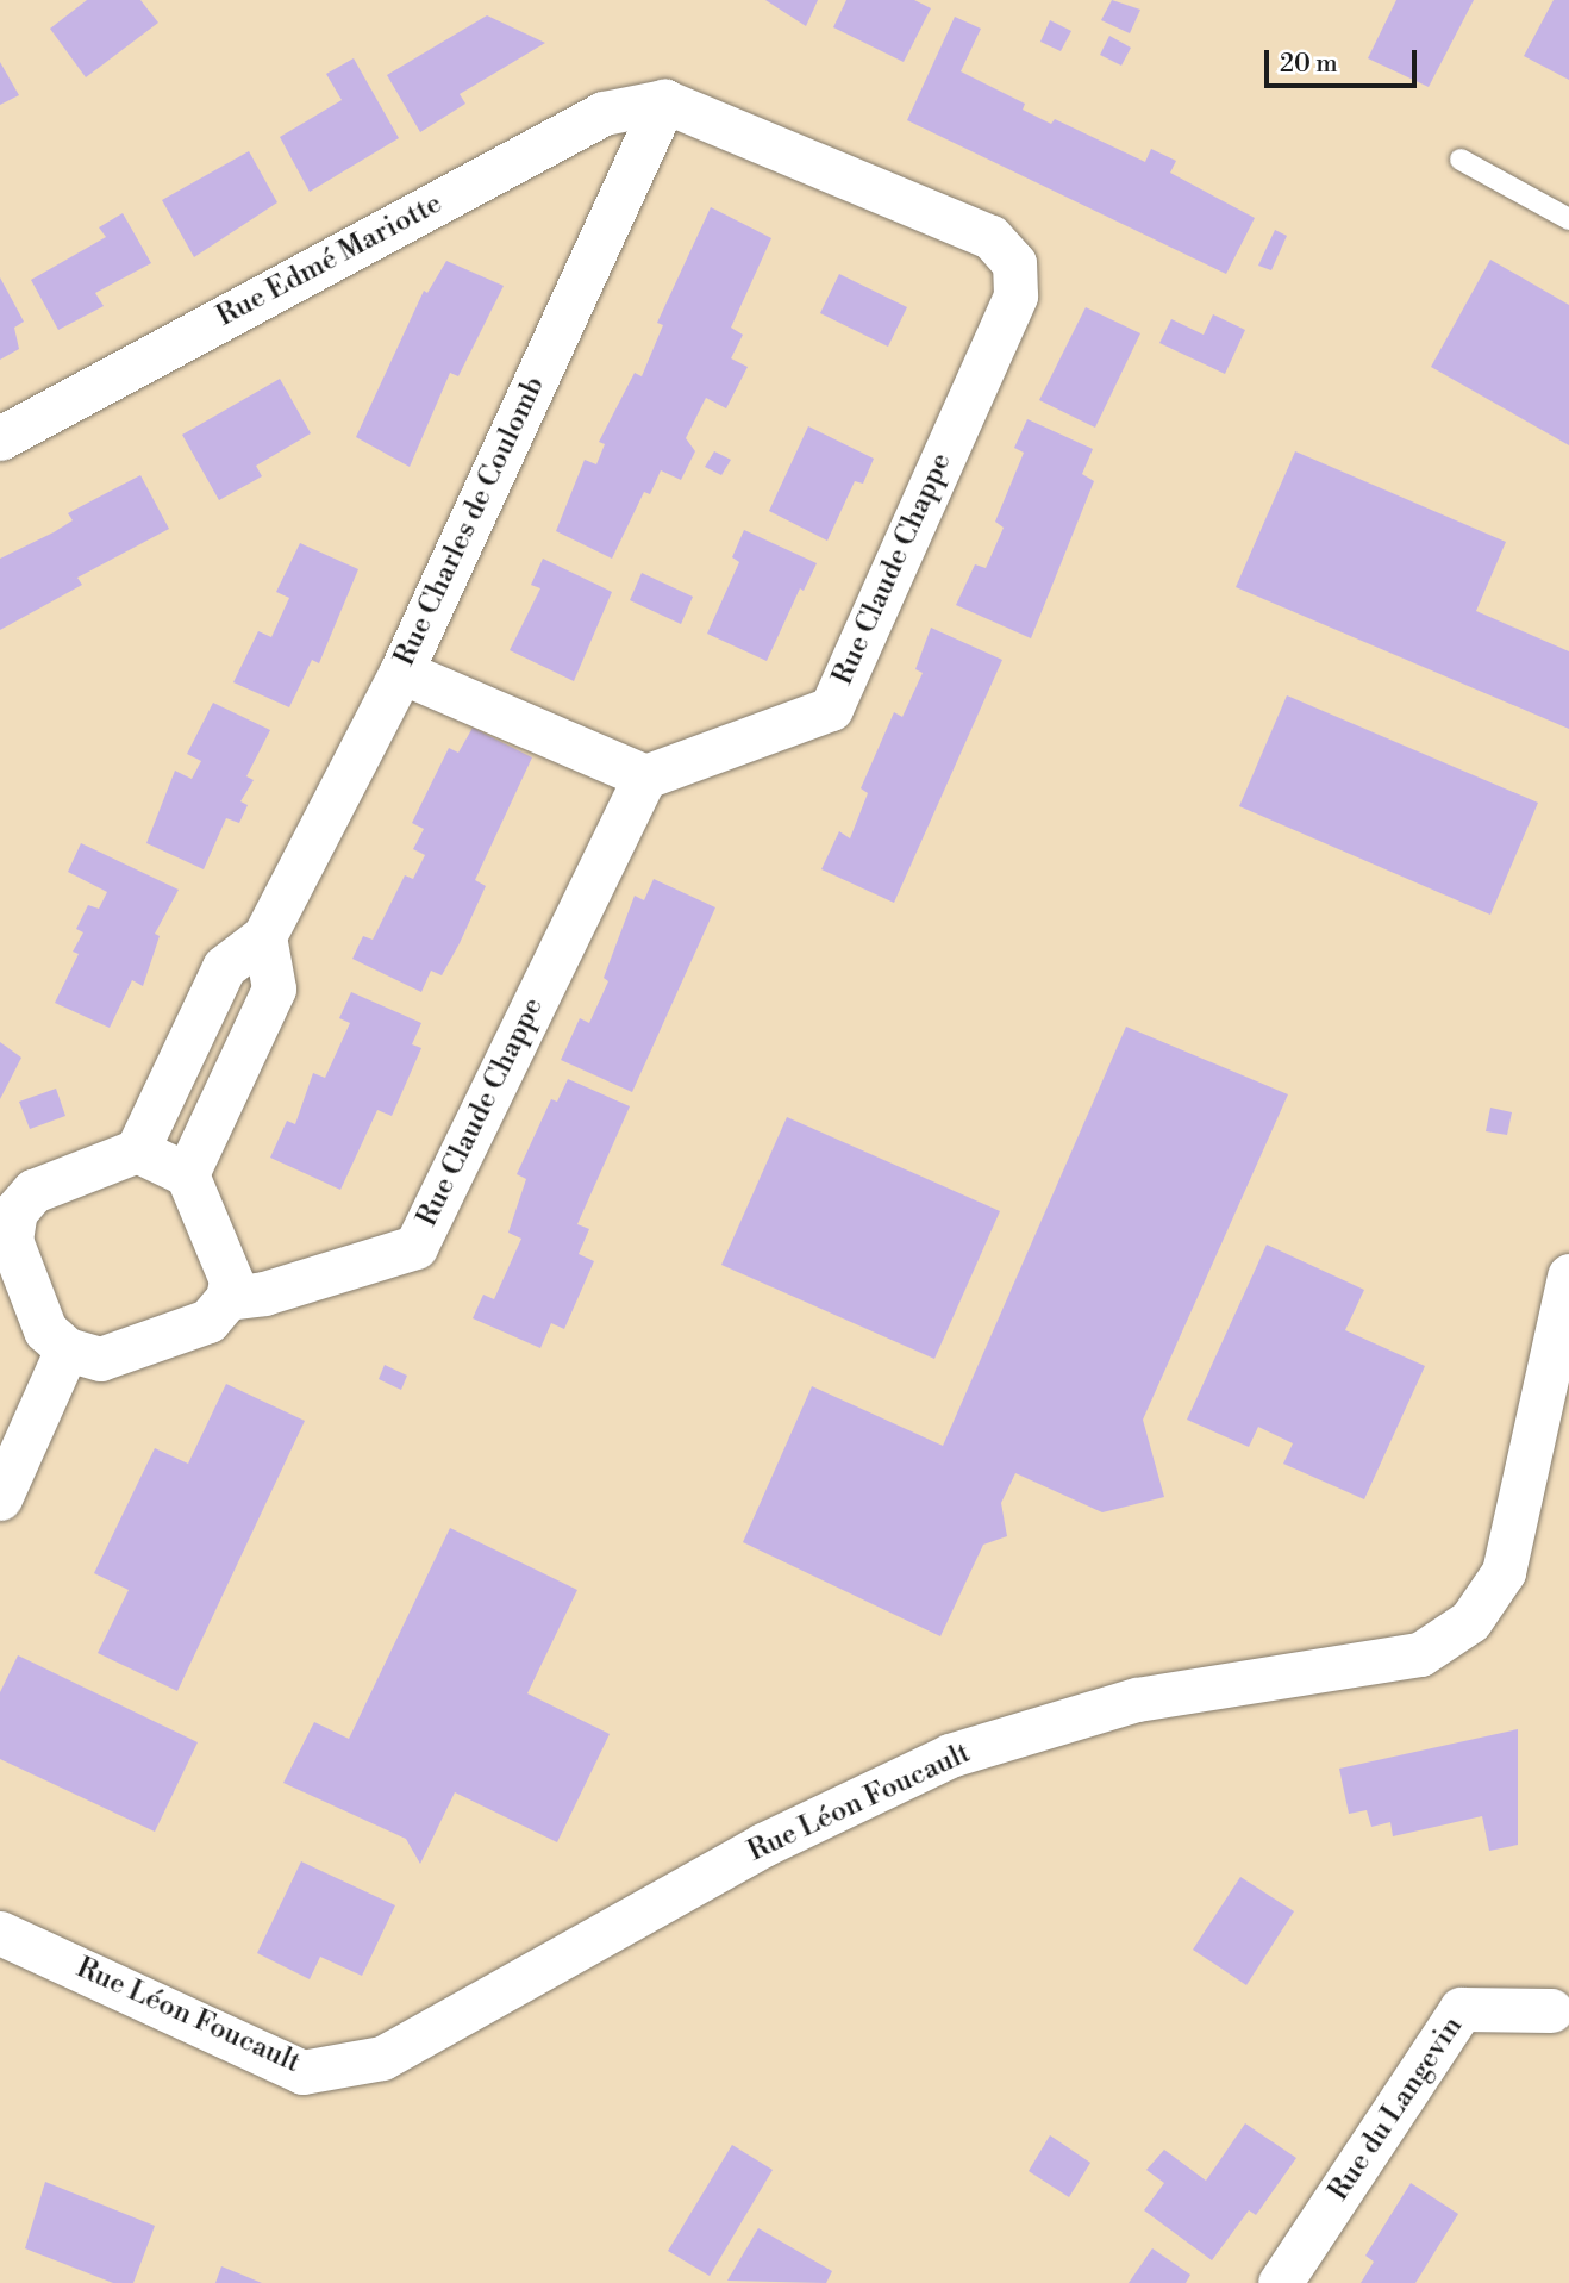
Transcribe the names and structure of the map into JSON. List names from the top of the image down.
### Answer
{
  "streets": {
    "street": [
      "Rue Edmé Mariotte",
      "Rue Charles de Coulomb",
      "Rue Claude Chappe",
      "Rue Léon Foucault",
      "Rue du Langevin"
    ]
  },
  "crossings": [
    ["Rue Edmé Mariotte", "Rue Charles de Coulomb"],
    ["Rue Edmé Mariotte", "Rue Claude Chappe"],
    ["Rue Charles de Coulomb", "Rue Claude Chappe"]
  ],
  "scale_bar": "20 m"
}
